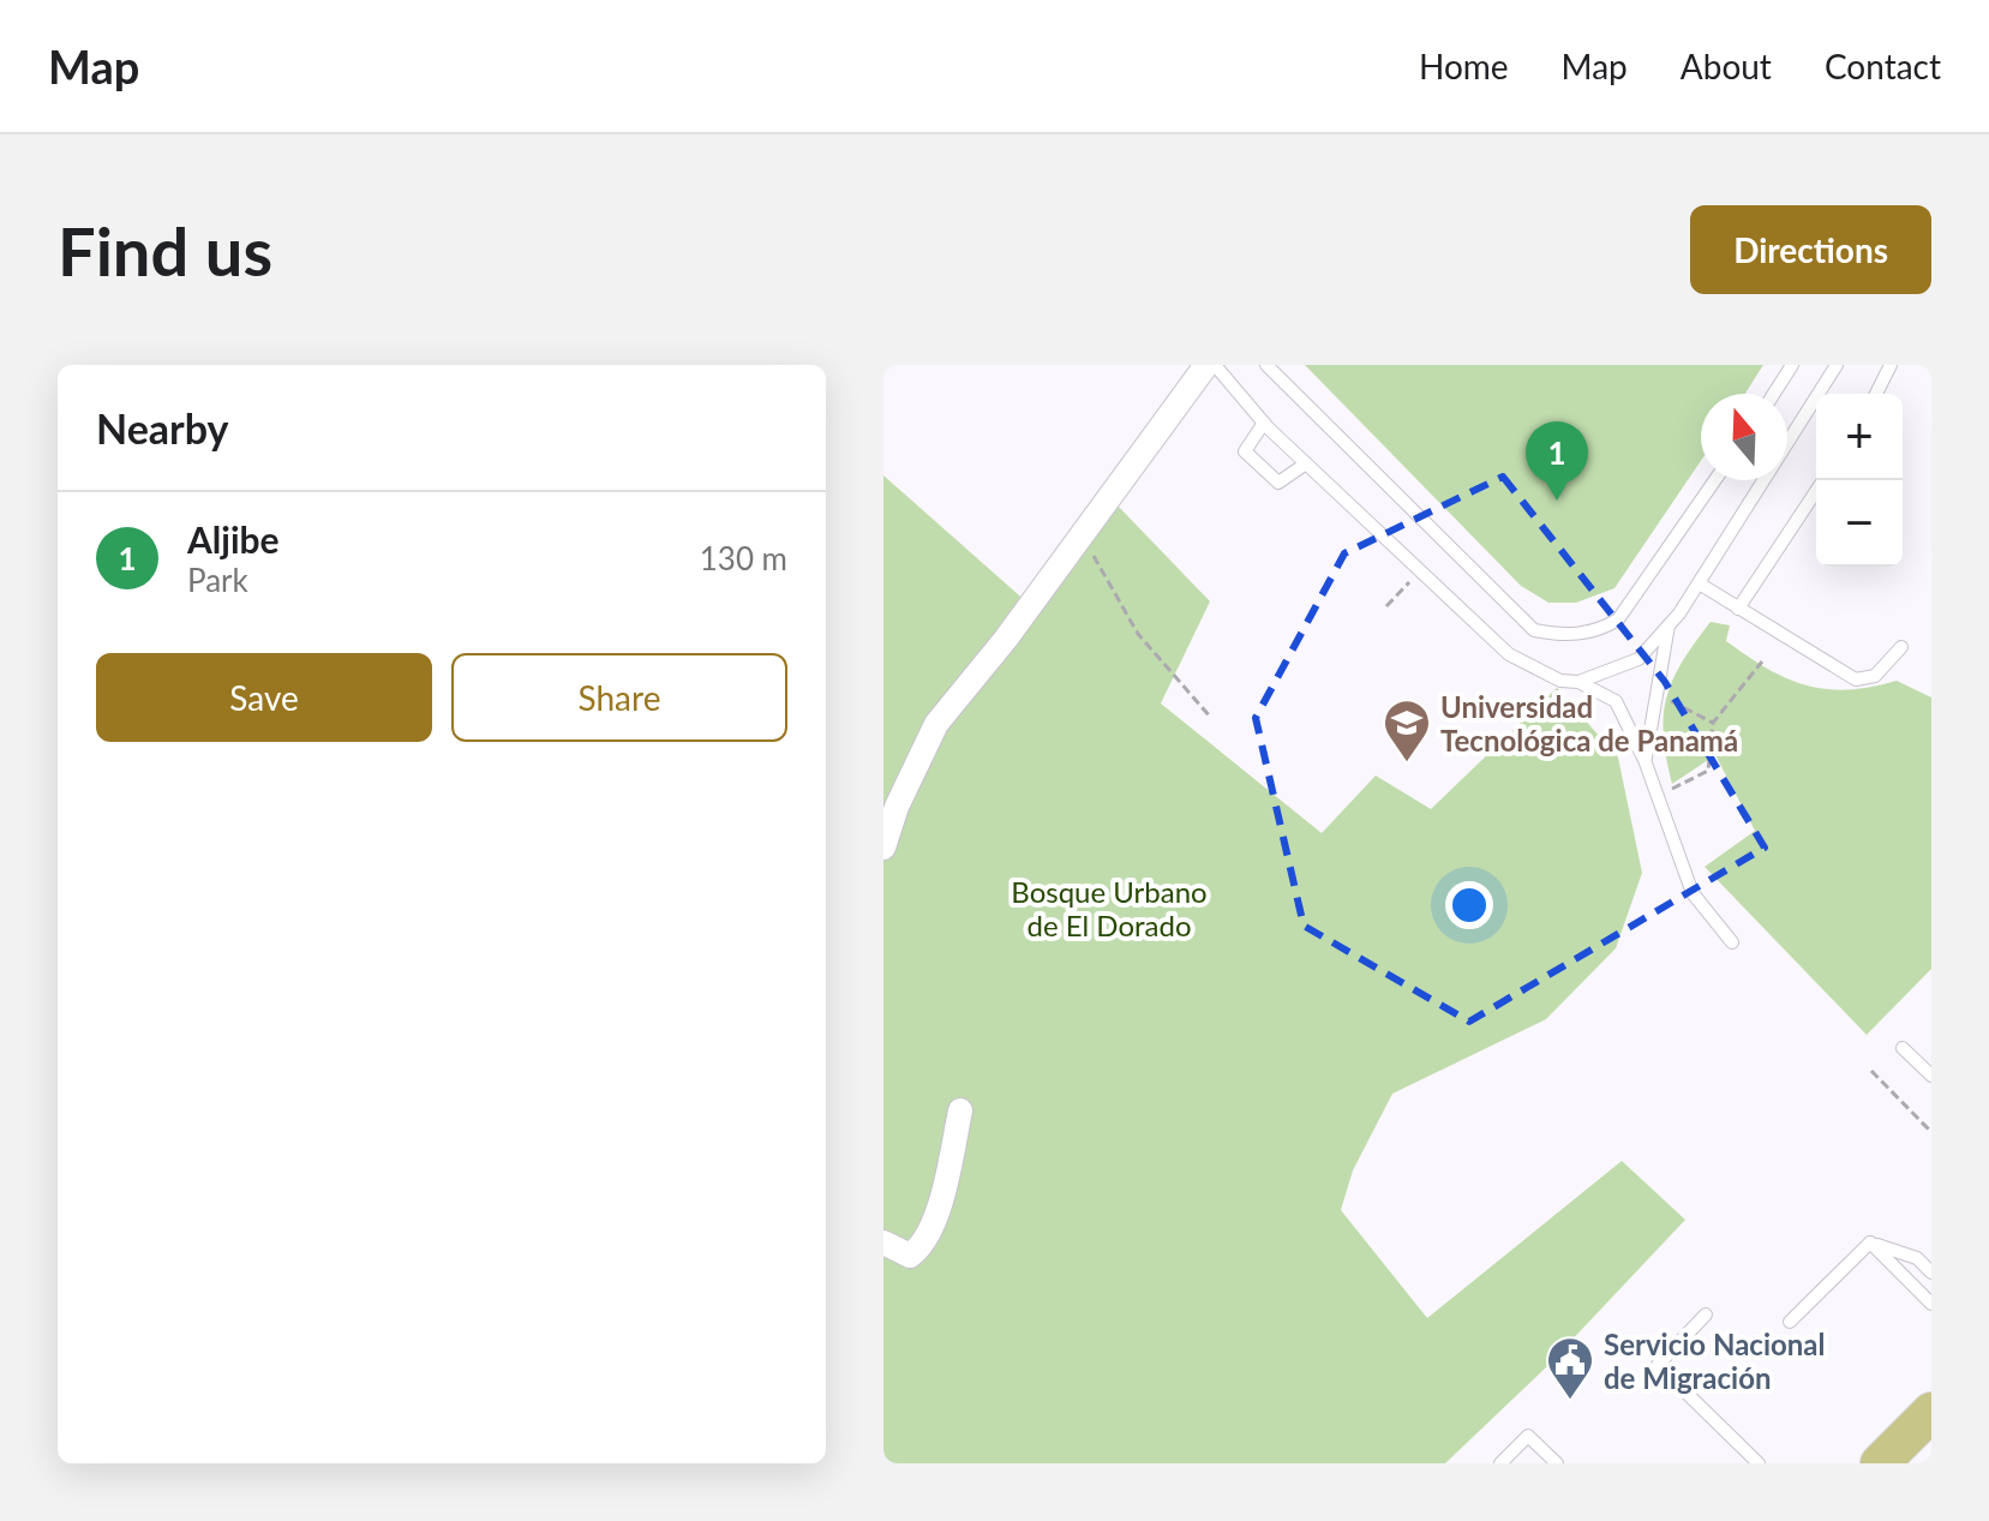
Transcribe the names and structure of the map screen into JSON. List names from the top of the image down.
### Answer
{
  "parks": ["Bosque Urbano de El Dorado"],
  "places": {
    "school or university": ["Universidad Tecnológica de Panamá"],
    "public building": ["Servicio Nacional de Migración"]
  },
  "north": "top",
  "page": {
    "header": "Map",
    "nav": [
      "Home",
      "Map",
      "About",
      "Contact"
    ],
    "buttons": [
      "Directions",
      ["Save", "Share"]
    ],
    "title": "Find us",
    "heading": "Nearby",
    "map_buttons": ["+", "−"],
    "pins": "1",
    "list": [
      {
        "mark": "1",
        "name": "Aljibe",
        "note": "Park",
        "value": "130 m"
      }
    ]
  }
}
